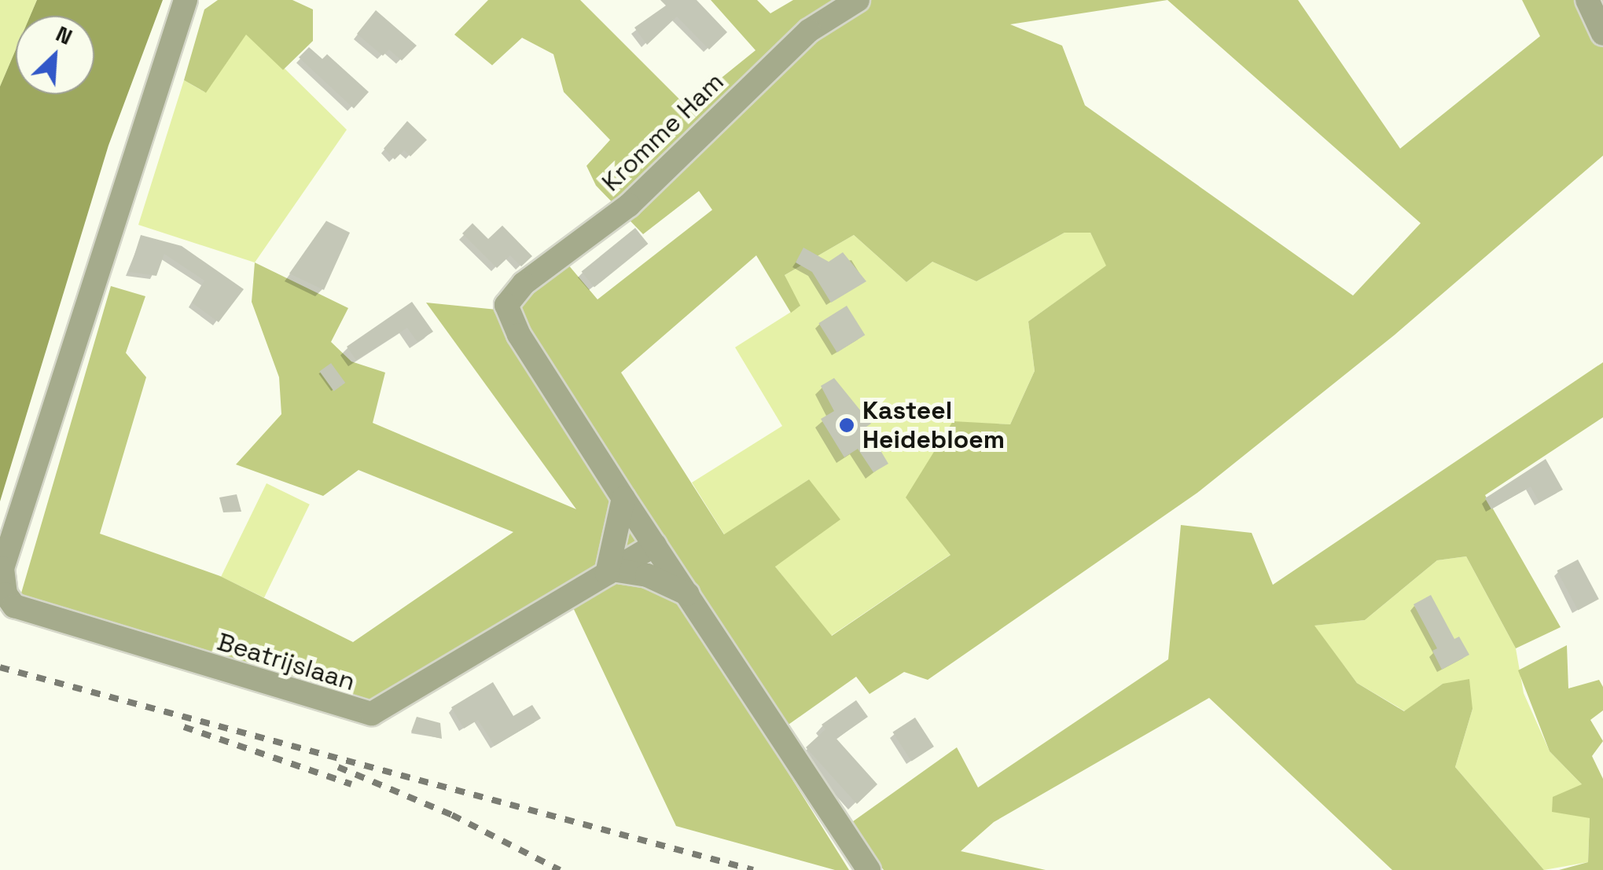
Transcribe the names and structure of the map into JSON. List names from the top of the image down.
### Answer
{
  "streets": {
    "street": ["Kromme Ham", "Beatrijslaan"]
  },
  "places": ["Kasteel Heidebloem"],
  "north": "top right"
}
